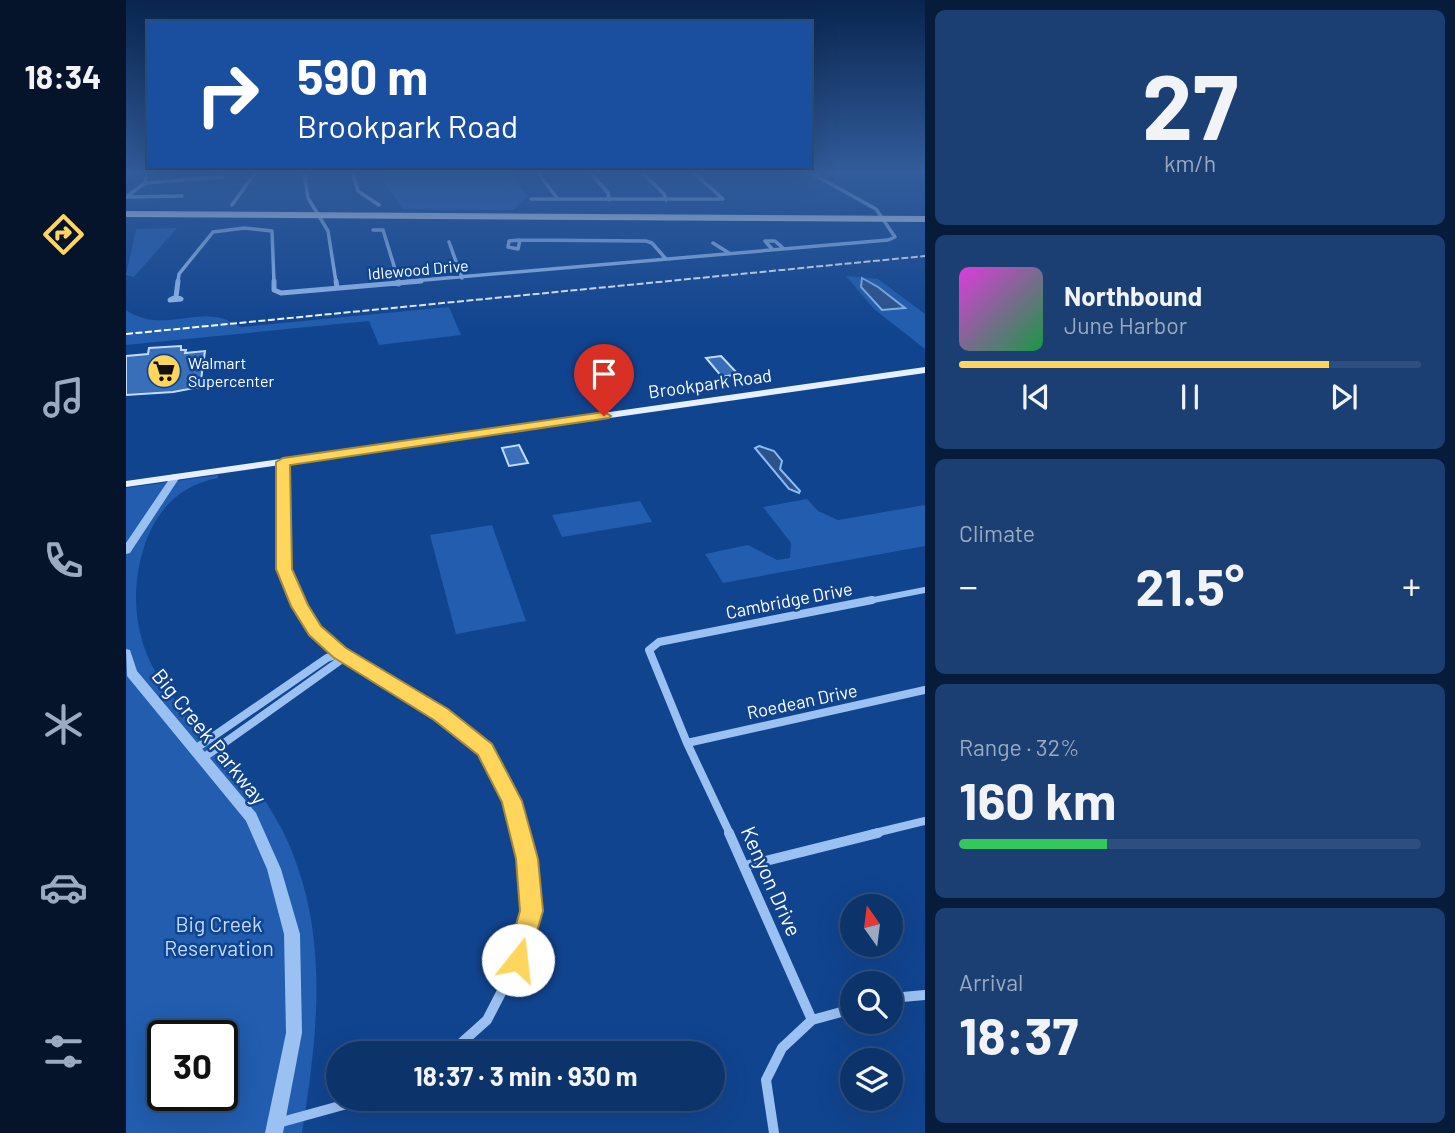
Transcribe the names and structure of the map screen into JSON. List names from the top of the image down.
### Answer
{
  "streets": {
    "main road": ["Brookpark Road"],
    "street": [
      "Idlewood Drive",
      "Cambridge Drive",
      "Roedean Drive",
      "Big Creek Parkway",
      "Kenyon Drive"
    ]
  },
  "crossings": [
    ["Cambridge Drive", "Kenyon Drive"],
    ["Roedean Drive", "Kenyon Drive"]
  ],
  "parks": ["Big Creek Reservation"],
  "places": {
    "supermarket": ["Walmart Supercenter"]
  },
  "north": "top",
  "page": {
    "tabs": "18:34",
    "tile": [
      ["27", "km/h"],
      "Climate",
      ["Range · 32%", "160 km"],
      ["Arrival", "18:37"]
    ],
    "turn": ["590 m", "Brookpark Road"],
    "song": ["Northbound", "June Harbor"],
    "heat": ["−", "21.5°", "+"],
    "limit": "30",
    "trip": "18:37 · 3 min · 930 m"
  }
}
